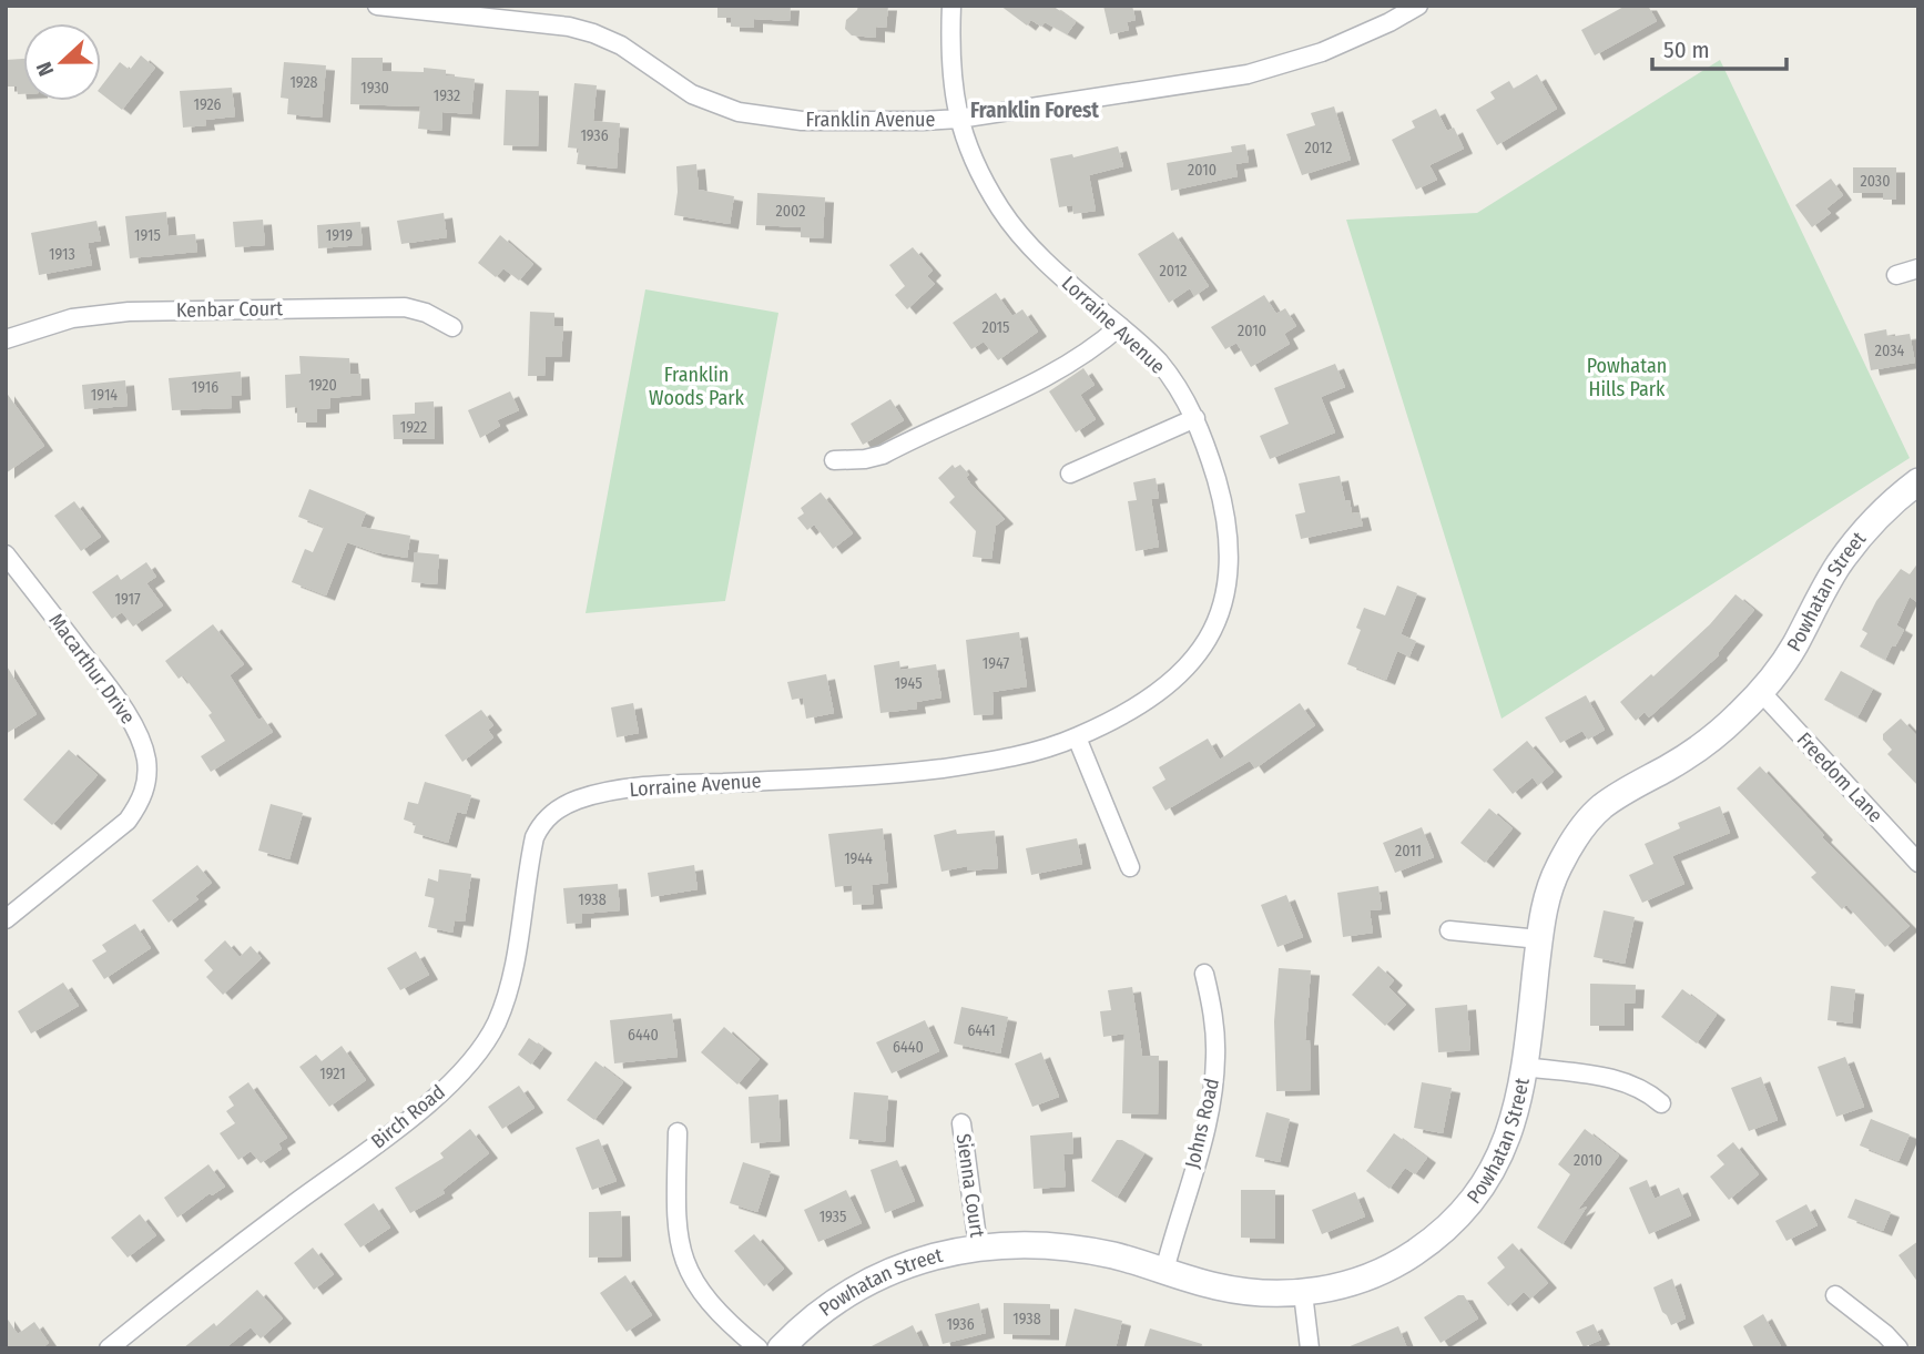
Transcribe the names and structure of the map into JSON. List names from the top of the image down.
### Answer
{
  "streets": {
    "street": [
      "Franklin Avenue",
      "Kenbar Court",
      "Lorraine Avenue",
      "Powhatan Street",
      "Macarthur Drive",
      "Freedom Lane",
      "Birch Road",
      "Johns Road",
      "Sienna Court"
    ]
  },
  "crossings": [
    ["Franklin Avenue", "Lorraine Avenue"],
    ["Lorraine Avenue", "Birch Road"],
    ["Powhatan Street", "Freedom Lane"],
    ["Powhatan Street", "Johns Road"],
    ["Powhatan Street", "Sienna Court"]
  ],
  "districts": ["Franklin Forest"],
  "parks": ["Powhatan Hills Park", "Franklin Woods Park"],
  "house_numbers": [
    "1928",
    "1930",
    "1932",
    "1926",
    "1936",
    "2012",
    "2010",
    "2030",
    "2002",
    "1915",
    "1919",
    "1913",
    "2012",
    "2015",
    "2010",
    "2034",
    "1920",
    "1916",
    "1914",
    "1922",
    "1917",
    "1947",
    "1945",
    "2011",
    "1944",
    "1938",
    "6441",
    "6440",
    "6440",
    "1921",
    "2010",
    "1935",
    "1938",
    "1936"
  ],
  "scale_bar": "50 m",
  "north": "left"
}
